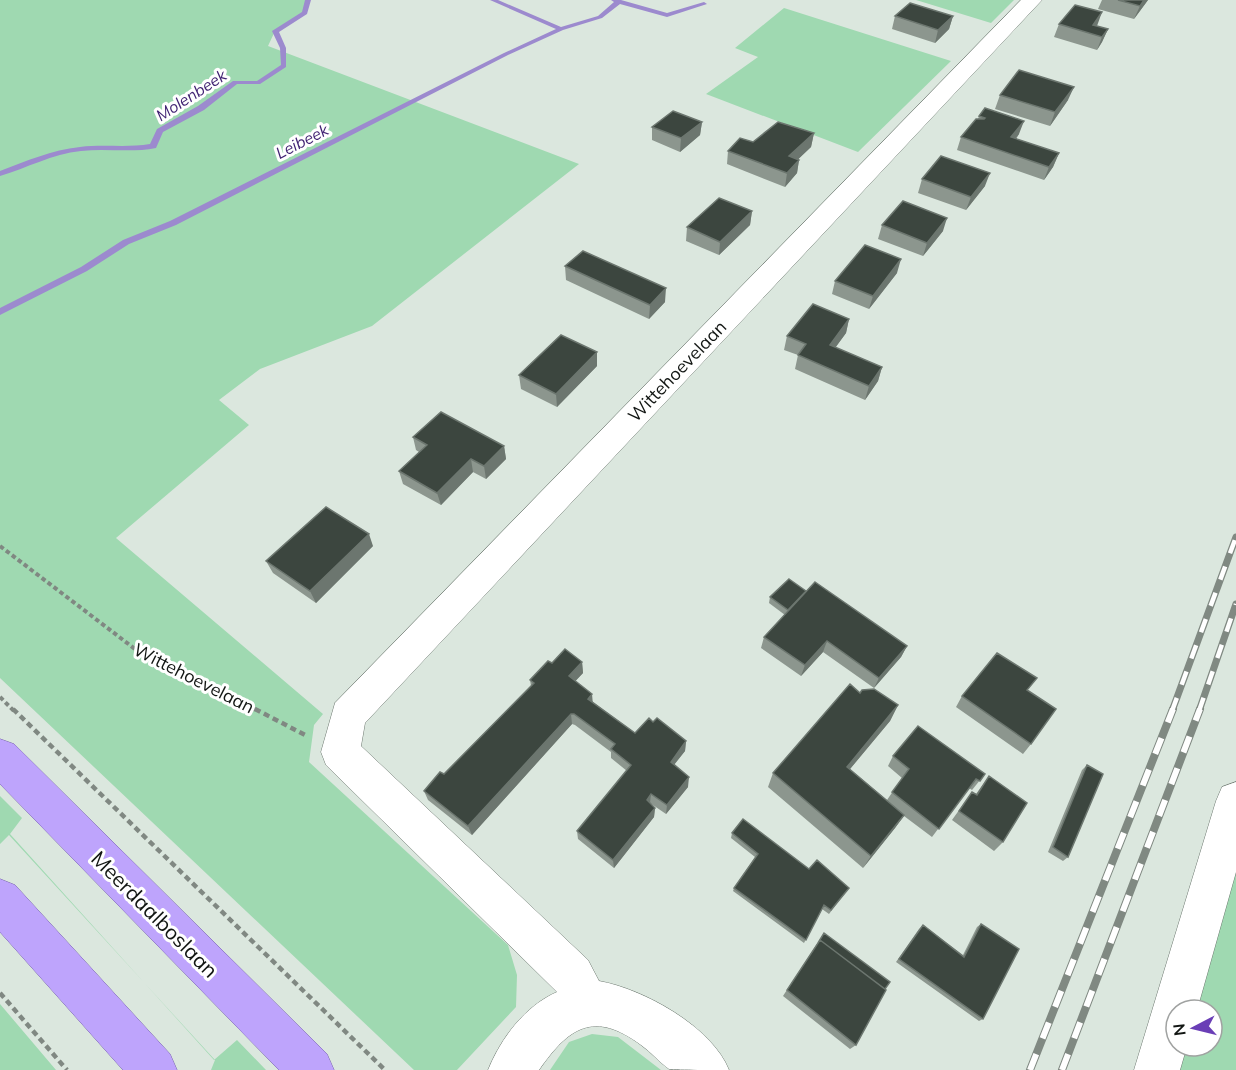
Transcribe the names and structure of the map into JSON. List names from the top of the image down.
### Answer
{
  "streets": {
    "highway": ["Meerdaalboslaan"],
    "street": ["Wittehoevelaan"]
  },
  "water": ["Molenbeek", "Leibeek"],
  "north": "left"
}
